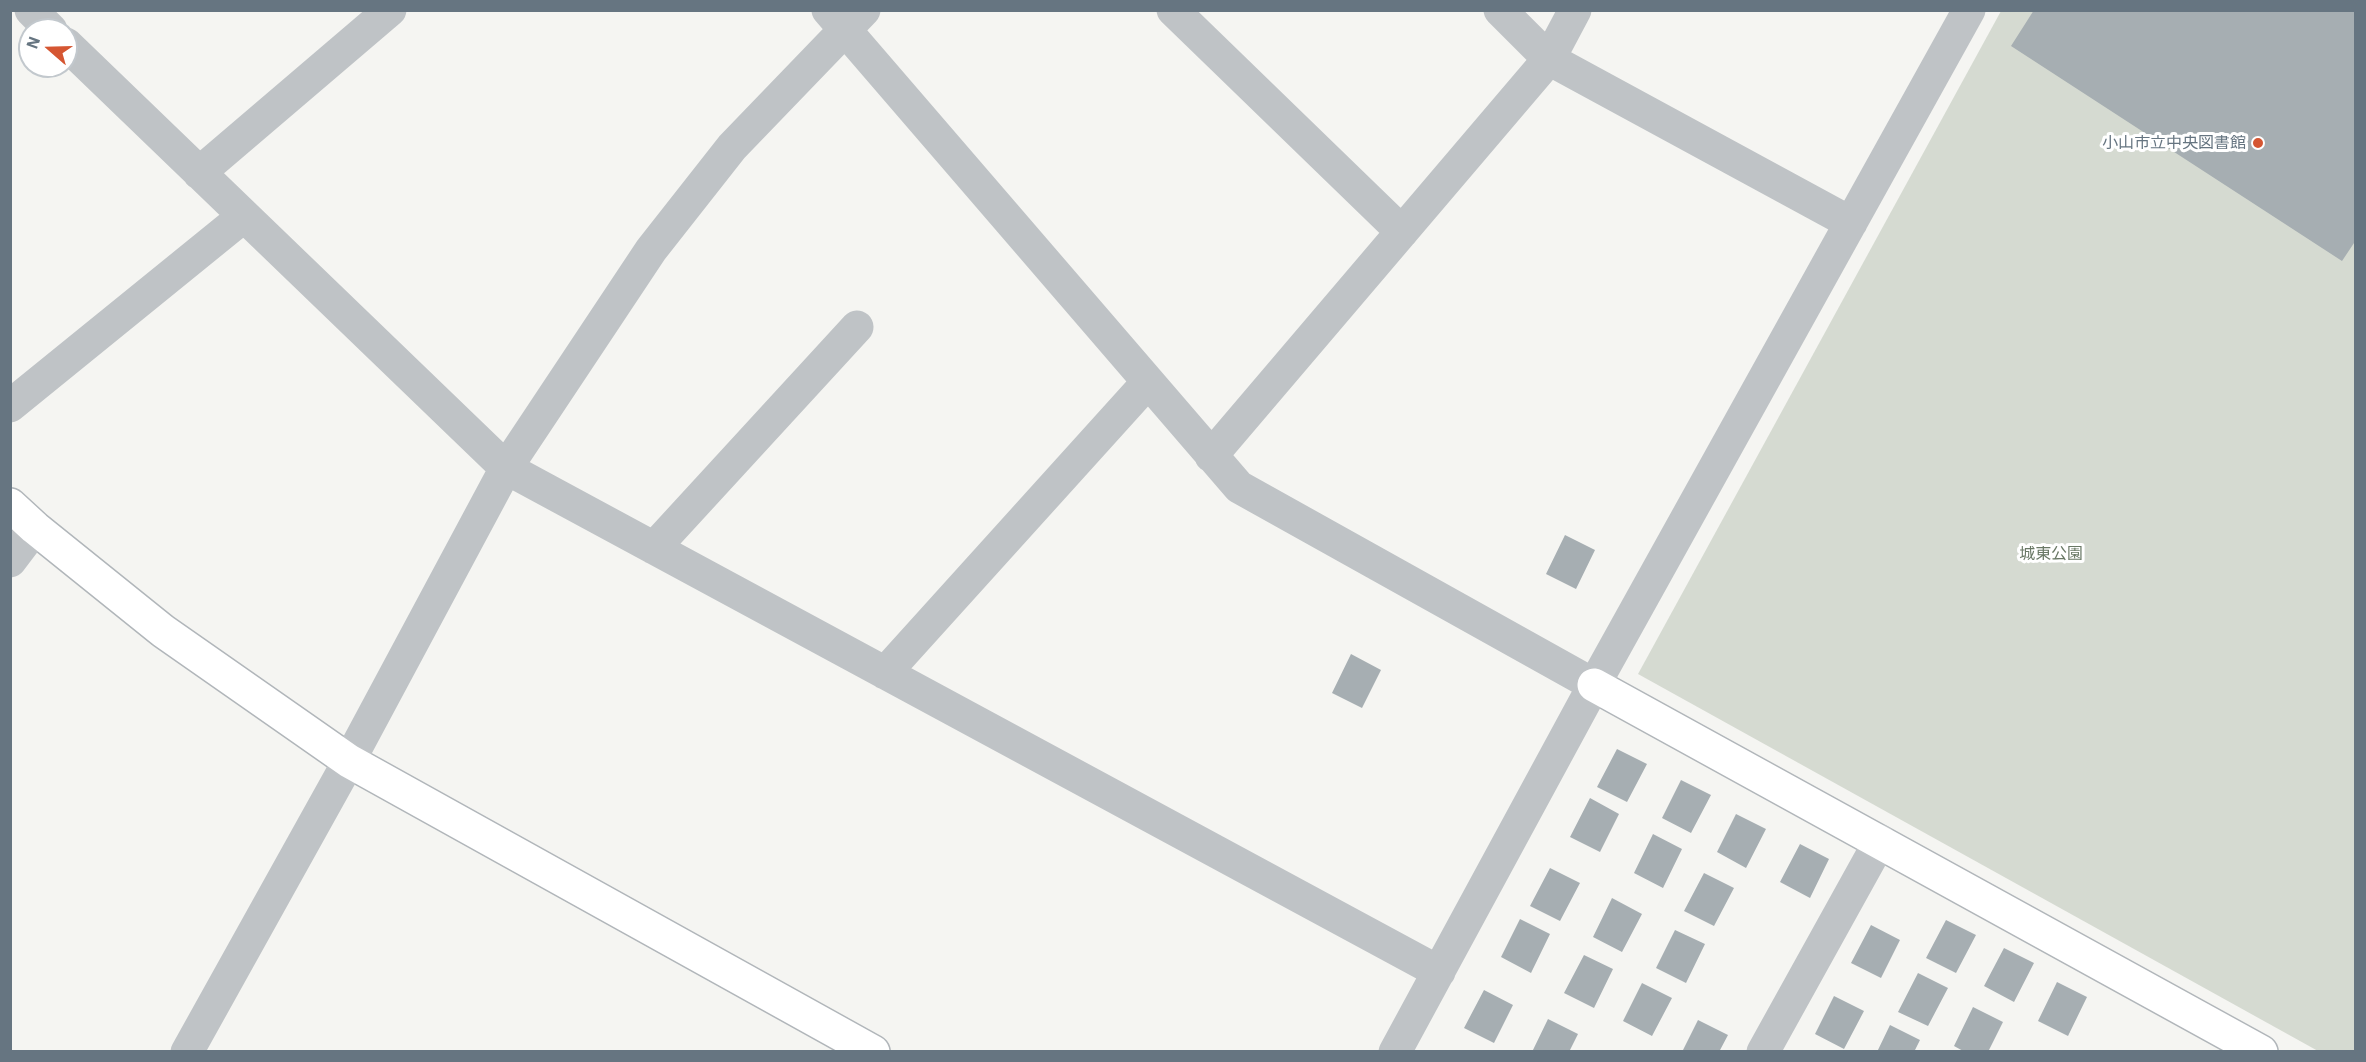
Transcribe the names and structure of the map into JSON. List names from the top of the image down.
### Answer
{
  "parks": ["城東公園"],
  "places": ["小山市立中央図書館"],
  "north": "left"
}
